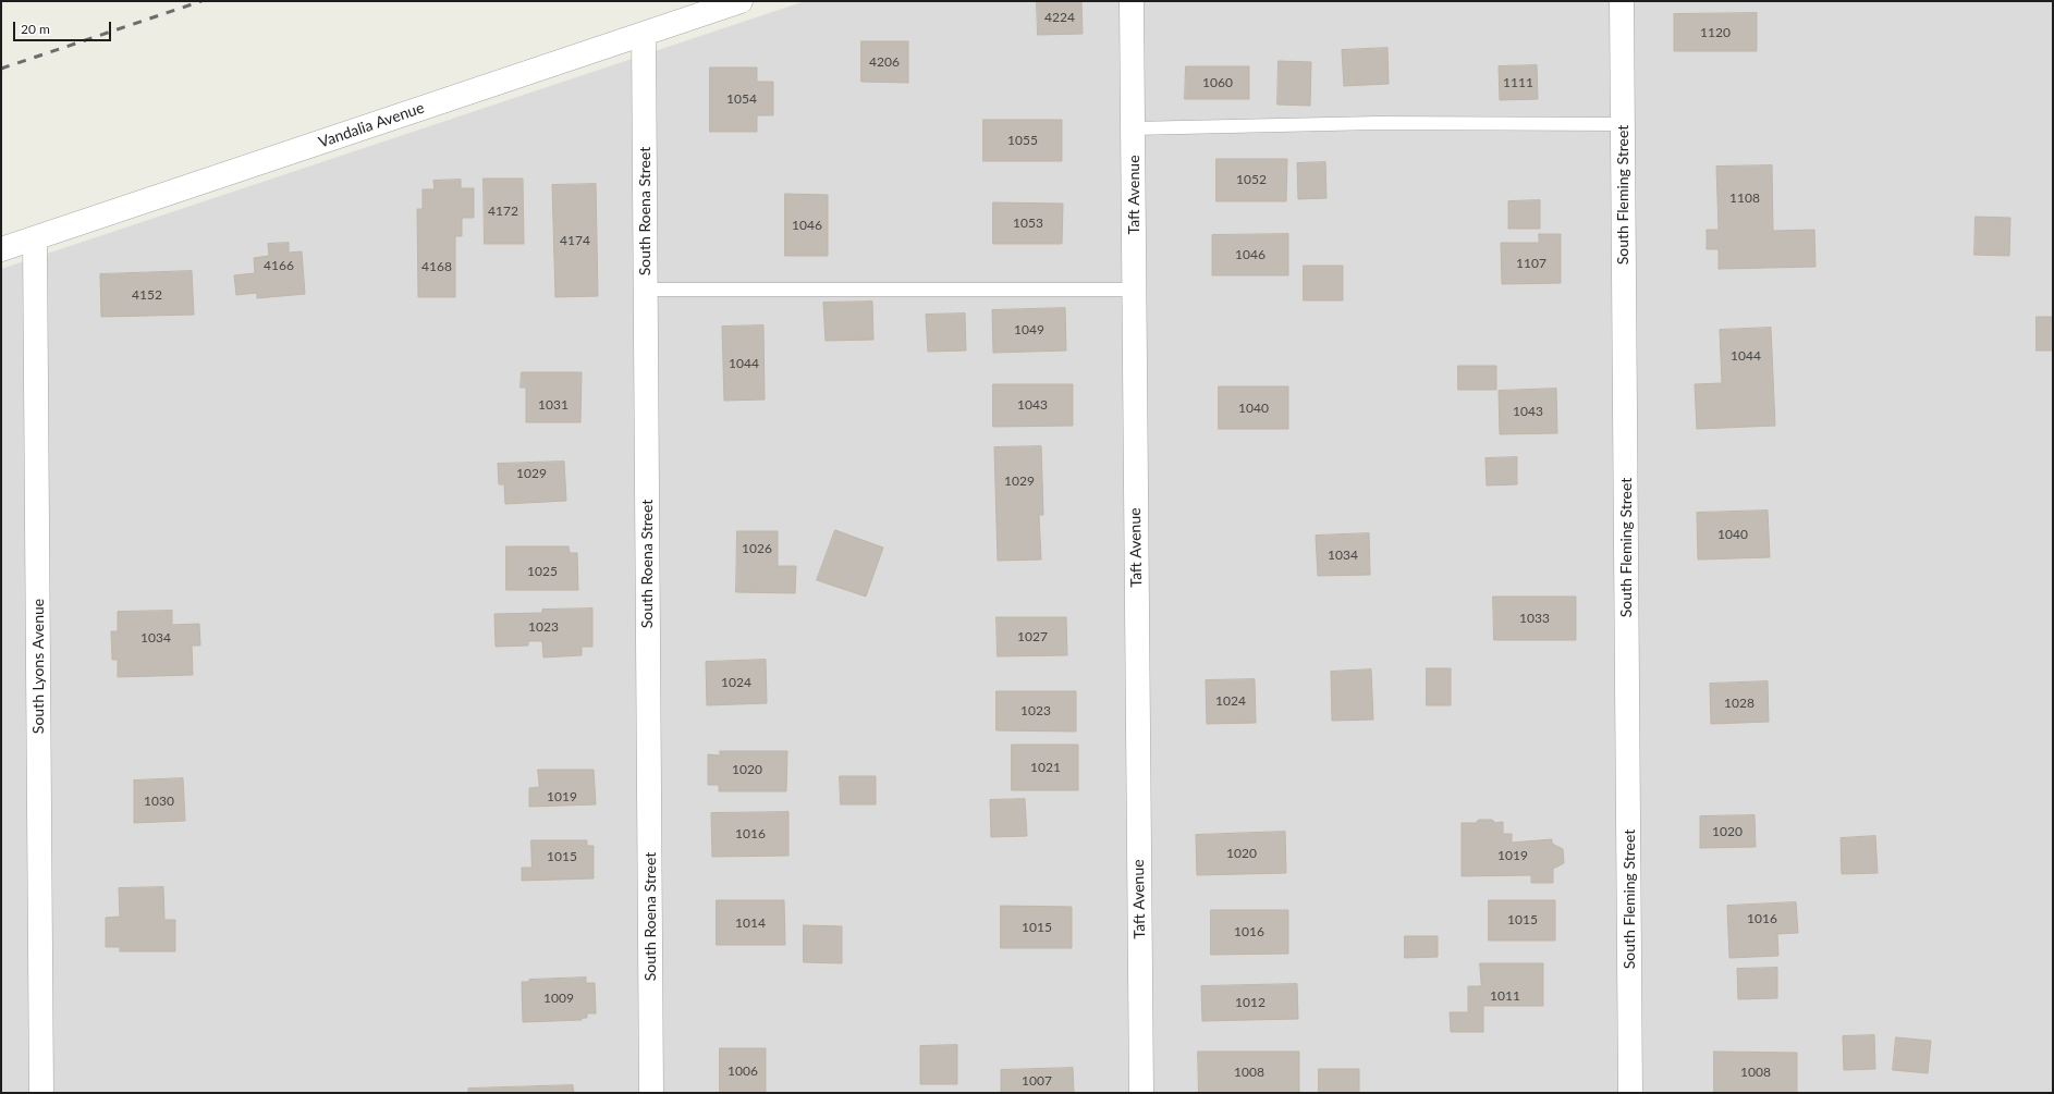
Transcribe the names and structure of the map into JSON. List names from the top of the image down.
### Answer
{
  "streets": {
    "street": [
      "Vandalia Avenue",
      "Taft Avenue",
      "South Fleming Street",
      "South Roena Street",
      "South Lyons Avenue"
    ]
  },
  "crossings": [
    ["Vandalia Avenue", "South Roena Street"],
    ["Vandalia Avenue", "South Lyons Avenue"]
  ],
  "house_numbers": [
    "4224",
    "1120",
    "4206",
    "1060",
    "1111",
    "1054",
    "1055",
    "1052",
    "1108",
    "4172",
    "1053",
    "1046",
    "4174",
    "1046",
    "1107",
    "4166",
    "4168",
    "4152",
    "1049",
    "1044",
    "1044",
    "1031",
    "1043",
    "1040",
    "1043",
    "1029",
    "1029",
    "1040",
    "1026",
    "1034",
    "1025",
    "1033",
    "1023",
    "1027",
    "1034",
    "1024",
    "1024",
    "1028",
    "1023",
    "1021",
    "1020",
    "1019",
    "1030",
    "1020",
    "1016",
    "1020",
    "1019",
    "1015",
    "1016",
    "1015",
    "1014",
    "1015",
    "1016",
    "1011",
    "1009",
    "1012",
    "1006",
    "1008",
    "1008",
    "1007"
  ],
  "scale_bar": "20 m"
}
